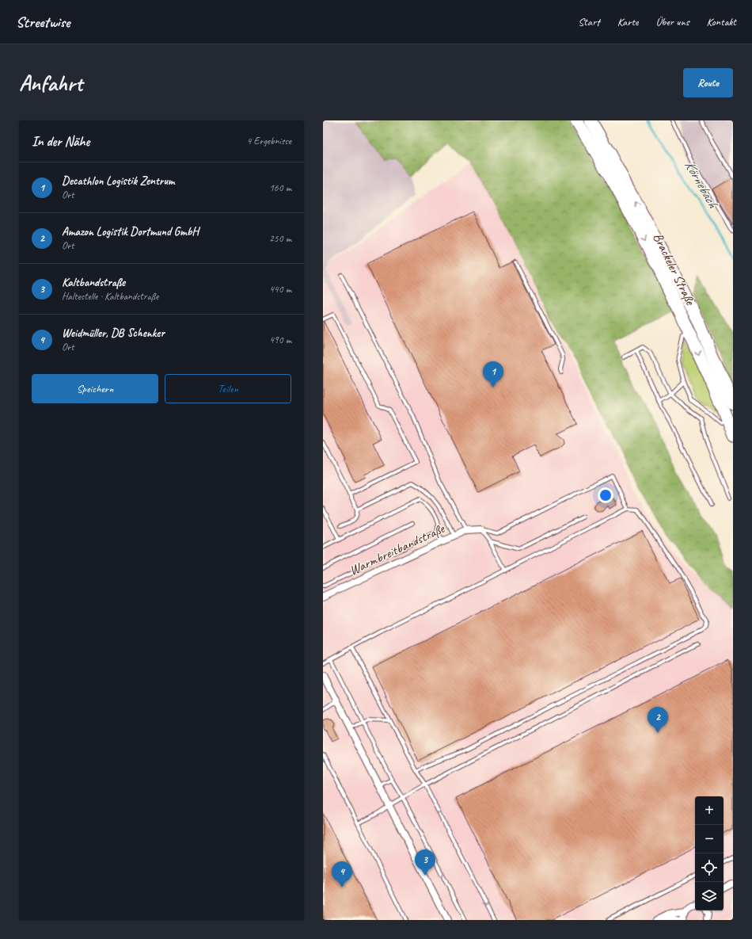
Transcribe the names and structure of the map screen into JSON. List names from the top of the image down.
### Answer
{
  "streets": {
    "highway": ["Brackeler Straße"],
    "street": ["Warmbreitbandstraße"]
  },
  "water": ["Körnebach"],
  "page": {
    "header": "Streetwise",
    "nav": [
      "Start",
      "Karte",
      "Über uns",
      "Kontakt"
    ],
    "buttons": [
      "Route",
      ["Speichern", "Teilen"]
    ],
    "title": "Anfahrt",
    "heading": ["In der Nähe", "4 Ergebnisse"],
    "list": [
      {
        "mark": "1",
        "name": "Decathlon Logistik Zentrum",
        "note": "Ort",
        "value": "160 m"
      },
      {
        "mark": "2",
        "name": "Amazon Logistik Dortmund GmbH",
        "note": "Ort",
        "value": "250 m"
      },
      {
        "mark": "3",
        "name": "Kaltbandstraße",
        "note": "Haltestelle · Kaltbandstraße",
        "value": "440 m"
      },
      {
        "mark": "4",
        "name": "Weidmüller, DB Schenker",
        "note": "Ort",
        "value": "490 m"
      }
    ],
    "pins": [
      "1",
      "2",
      "3",
      "4"
    ],
    "map_buttons": ["+", "−"]
  }
}
